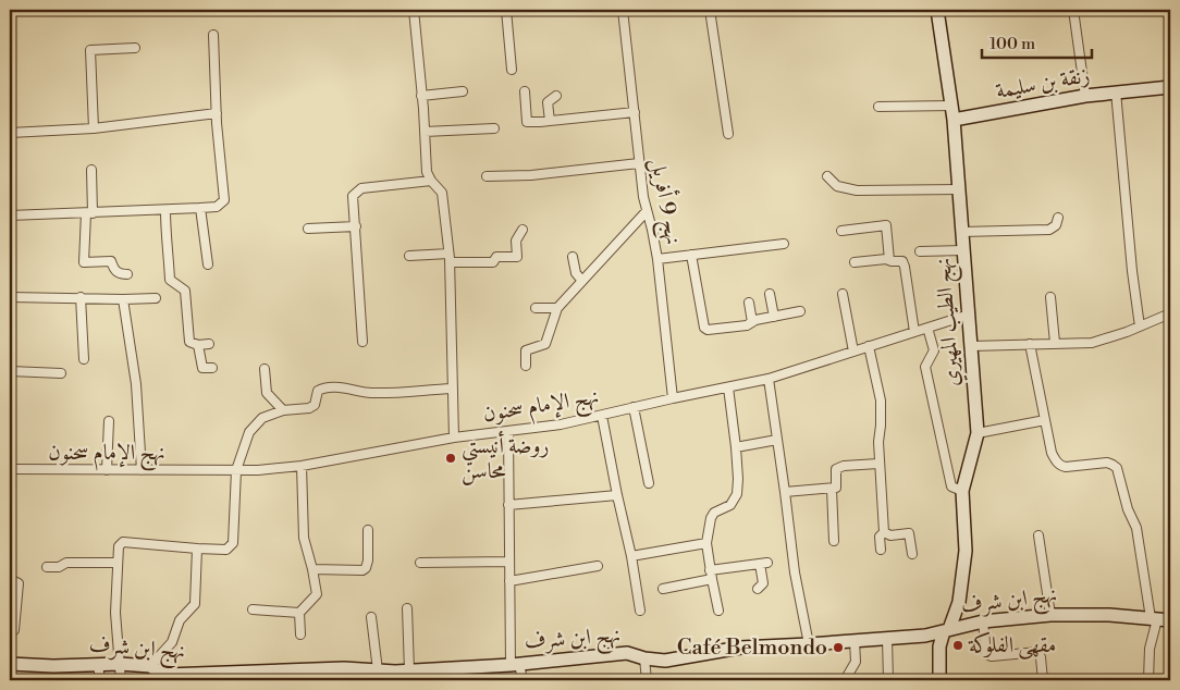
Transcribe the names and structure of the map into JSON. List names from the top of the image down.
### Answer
{
  "streets": {
    "street": [
      "زنقة بن سليمة",
      "نهج 9 أفريل",
      "نهج الطيب المهيري",
      "نهج الإمام سحنون",
      "نهج ابن شرف"
    ]
  },
  "crossings": [
    ["زنقة بن سليمة", "نهج الطيب المهيري"],
    ["نهج 9 أفريل", "نهج الإمام سحنون"],
    ["نهج الطيب المهيري", "نهج الإمام سحنون"],
    ["نهج الطيب المهيري", "نهج ابن شرف"]
  ],
  "places": ["روضة أنيستي محاسن", "مقهى الفلوكة", "Café Belmondo"],
  "scale_bar": "100 m"
}
